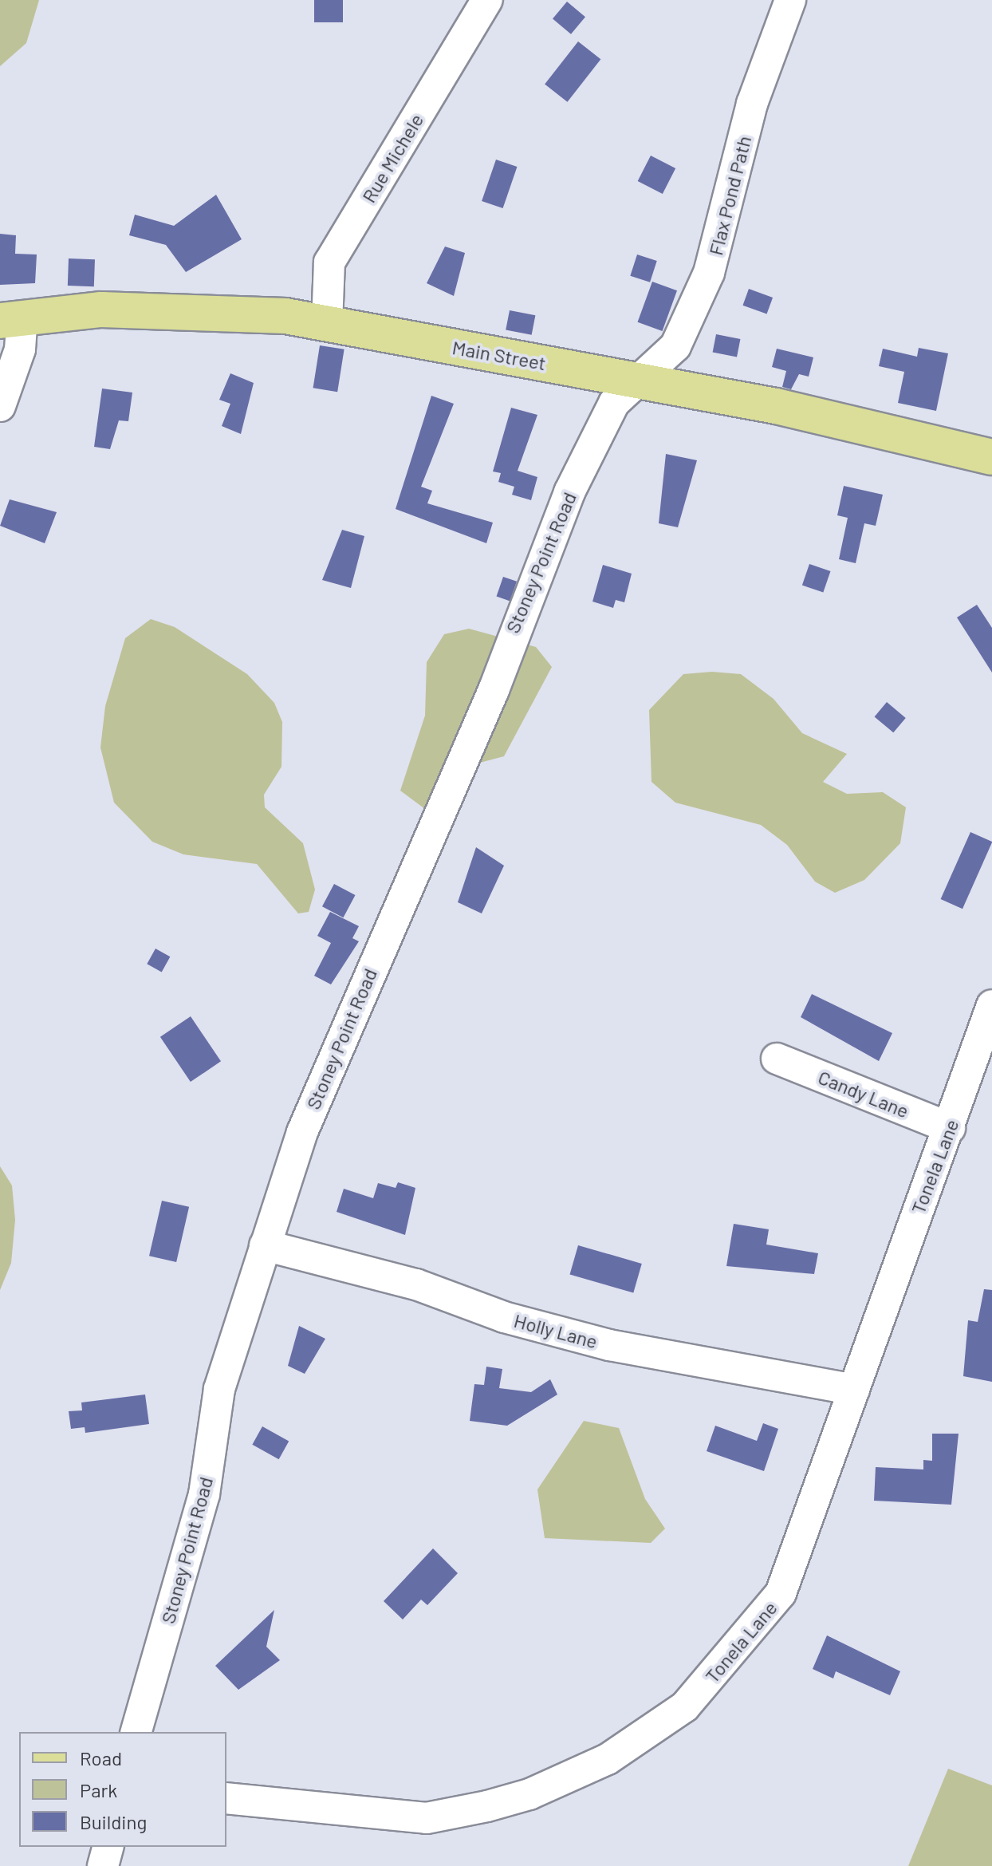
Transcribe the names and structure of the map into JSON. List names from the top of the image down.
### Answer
{
  "streets": {
    "main road": ["Main Street"],
    "street": [
      "Rue Michele",
      "Flax Pond Path",
      "Stoney Point Road",
      "Candy Lane",
      "Tonela Lane",
      "Holly Lane"
    ]
  },
  "crossings": [
    ["Rue Michele", "Main Street"],
    ["Flax Pond Path", "Main Street"],
    ["Flax Pond Path", "Stoney Point Road"],
    ["Main Street", "Stoney Point Road"],
    ["Stoney Point Road", "Holly Lane"],
    ["Candy Lane", "Tonela Lane"],
    ["Tonela Lane", "Holly Lane"]
  ],
  "legend": ["Road", "Park", "Building"]
}
